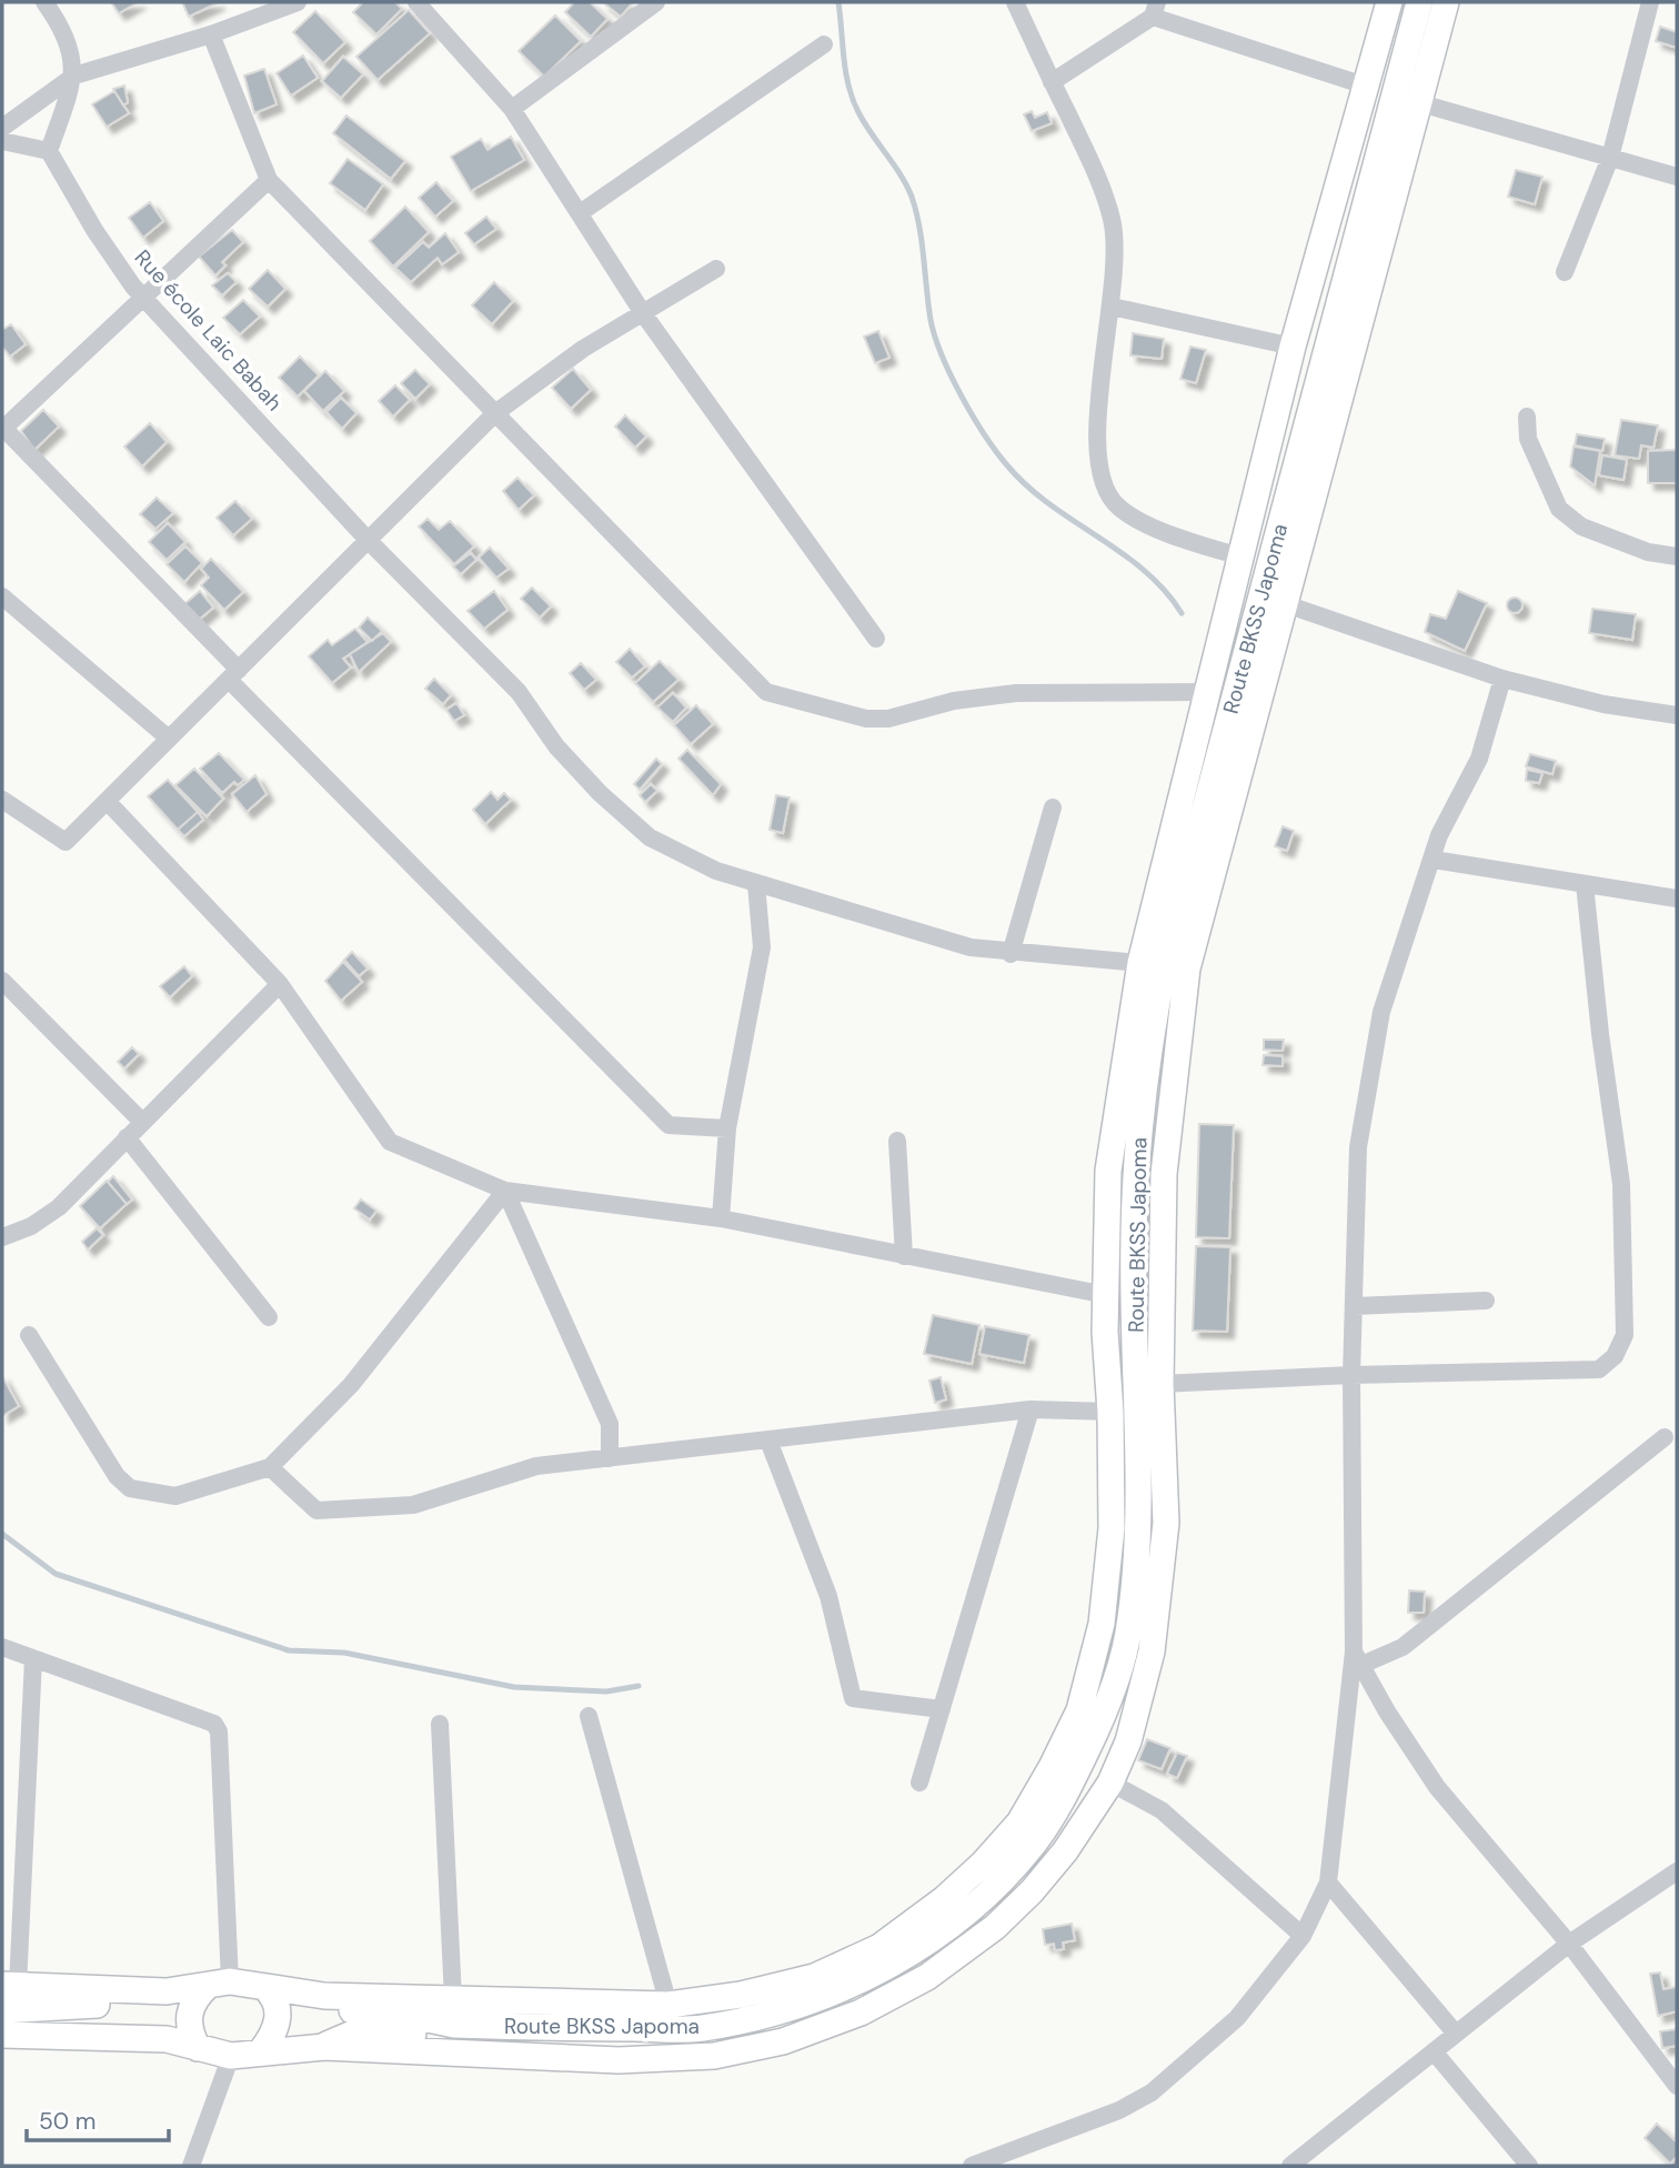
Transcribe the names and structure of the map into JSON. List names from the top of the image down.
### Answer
{
  "streets": {
    "main road": ["Route BKSS Japoma"],
    "street": ["Rue école Laic Babah"]
  },
  "scale_bar": "50 m"
}
